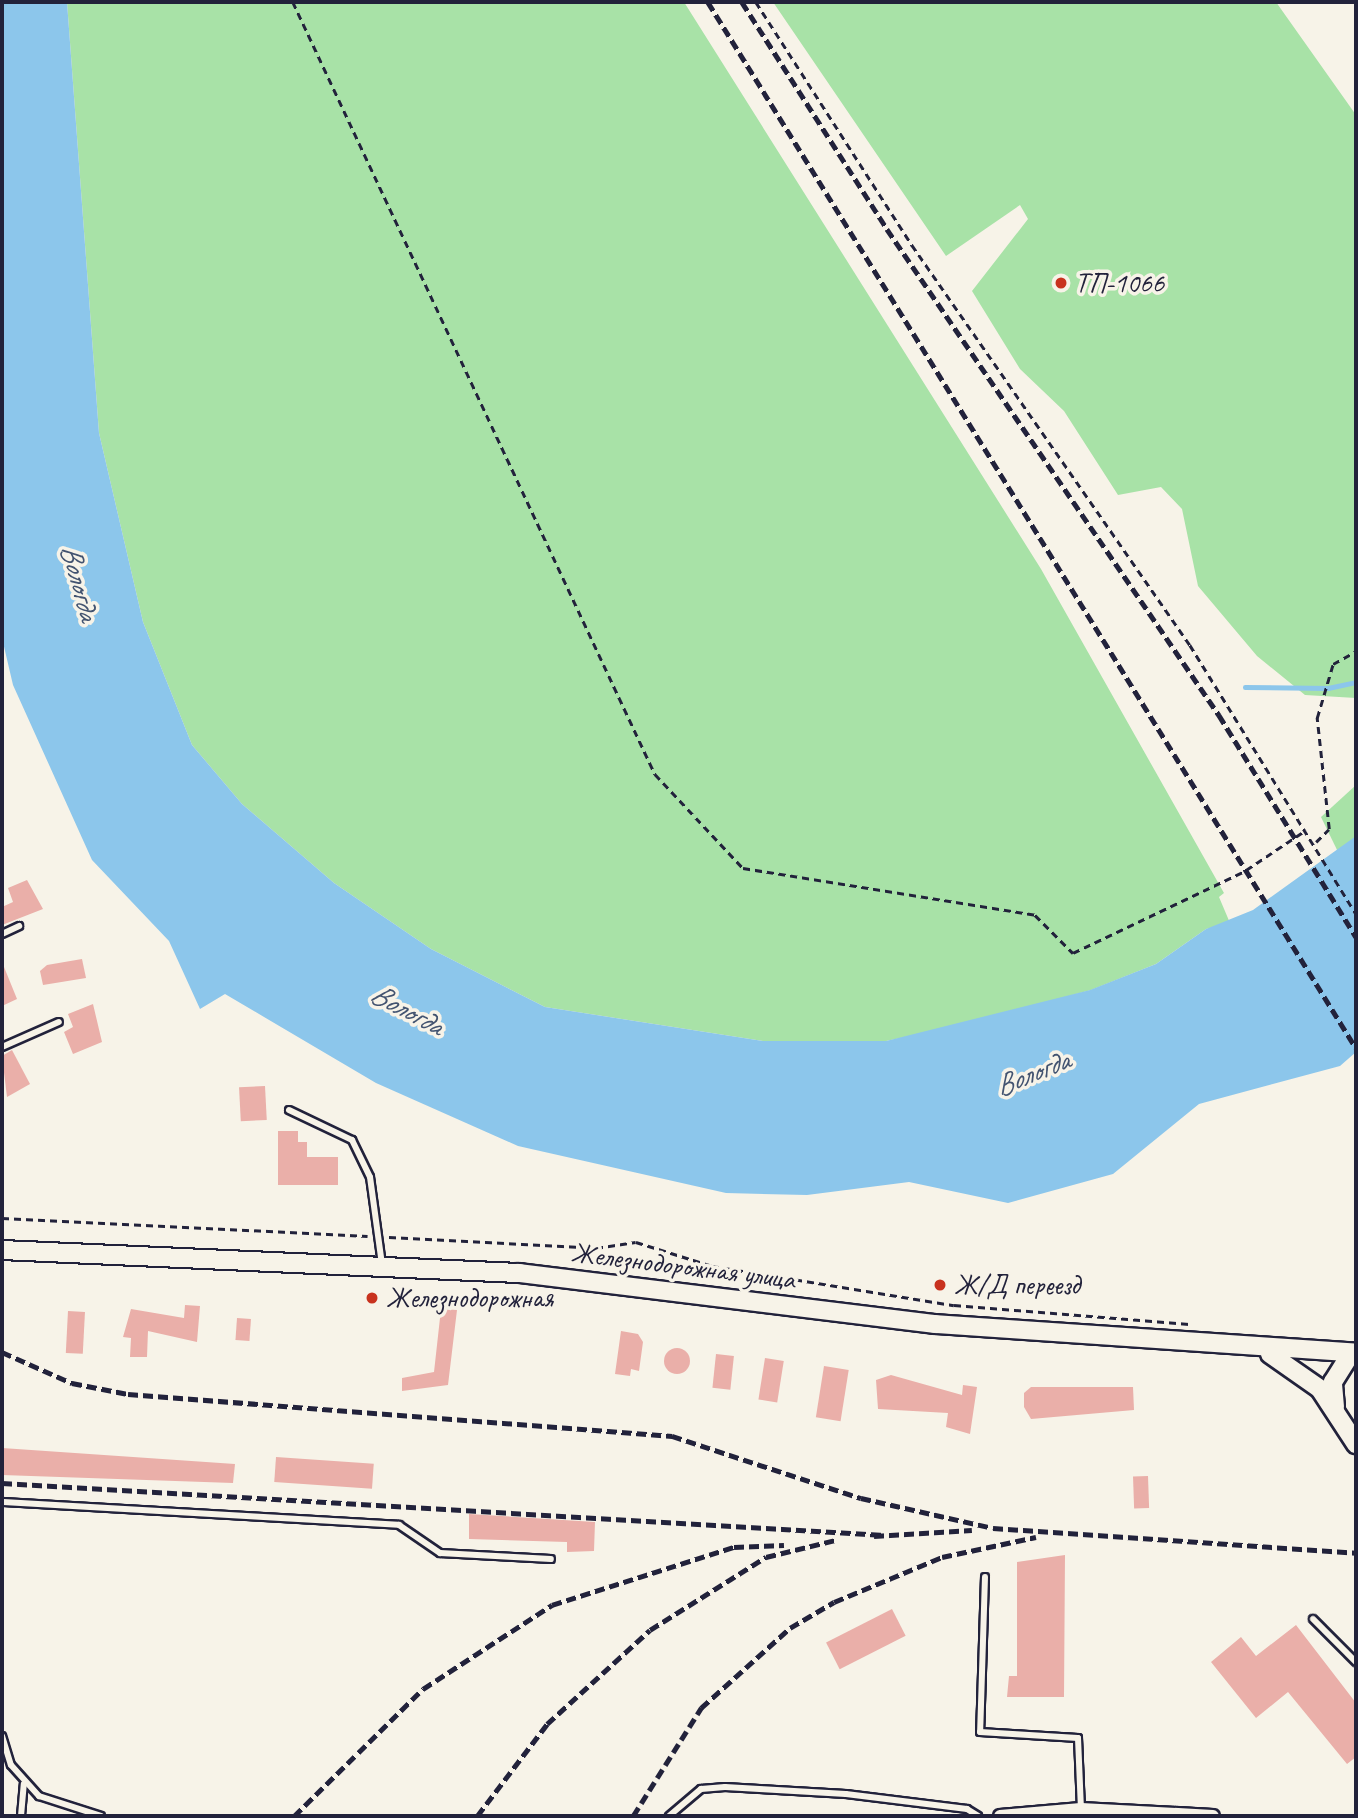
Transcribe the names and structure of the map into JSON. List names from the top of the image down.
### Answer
{
  "streets": {
    "main road": ["Железнодорожная улица"]
  },
  "water": ["Вологда"],
  "places": ["ТП-1066", "Ж/Д переезд", "Железнодорожная"]
}
